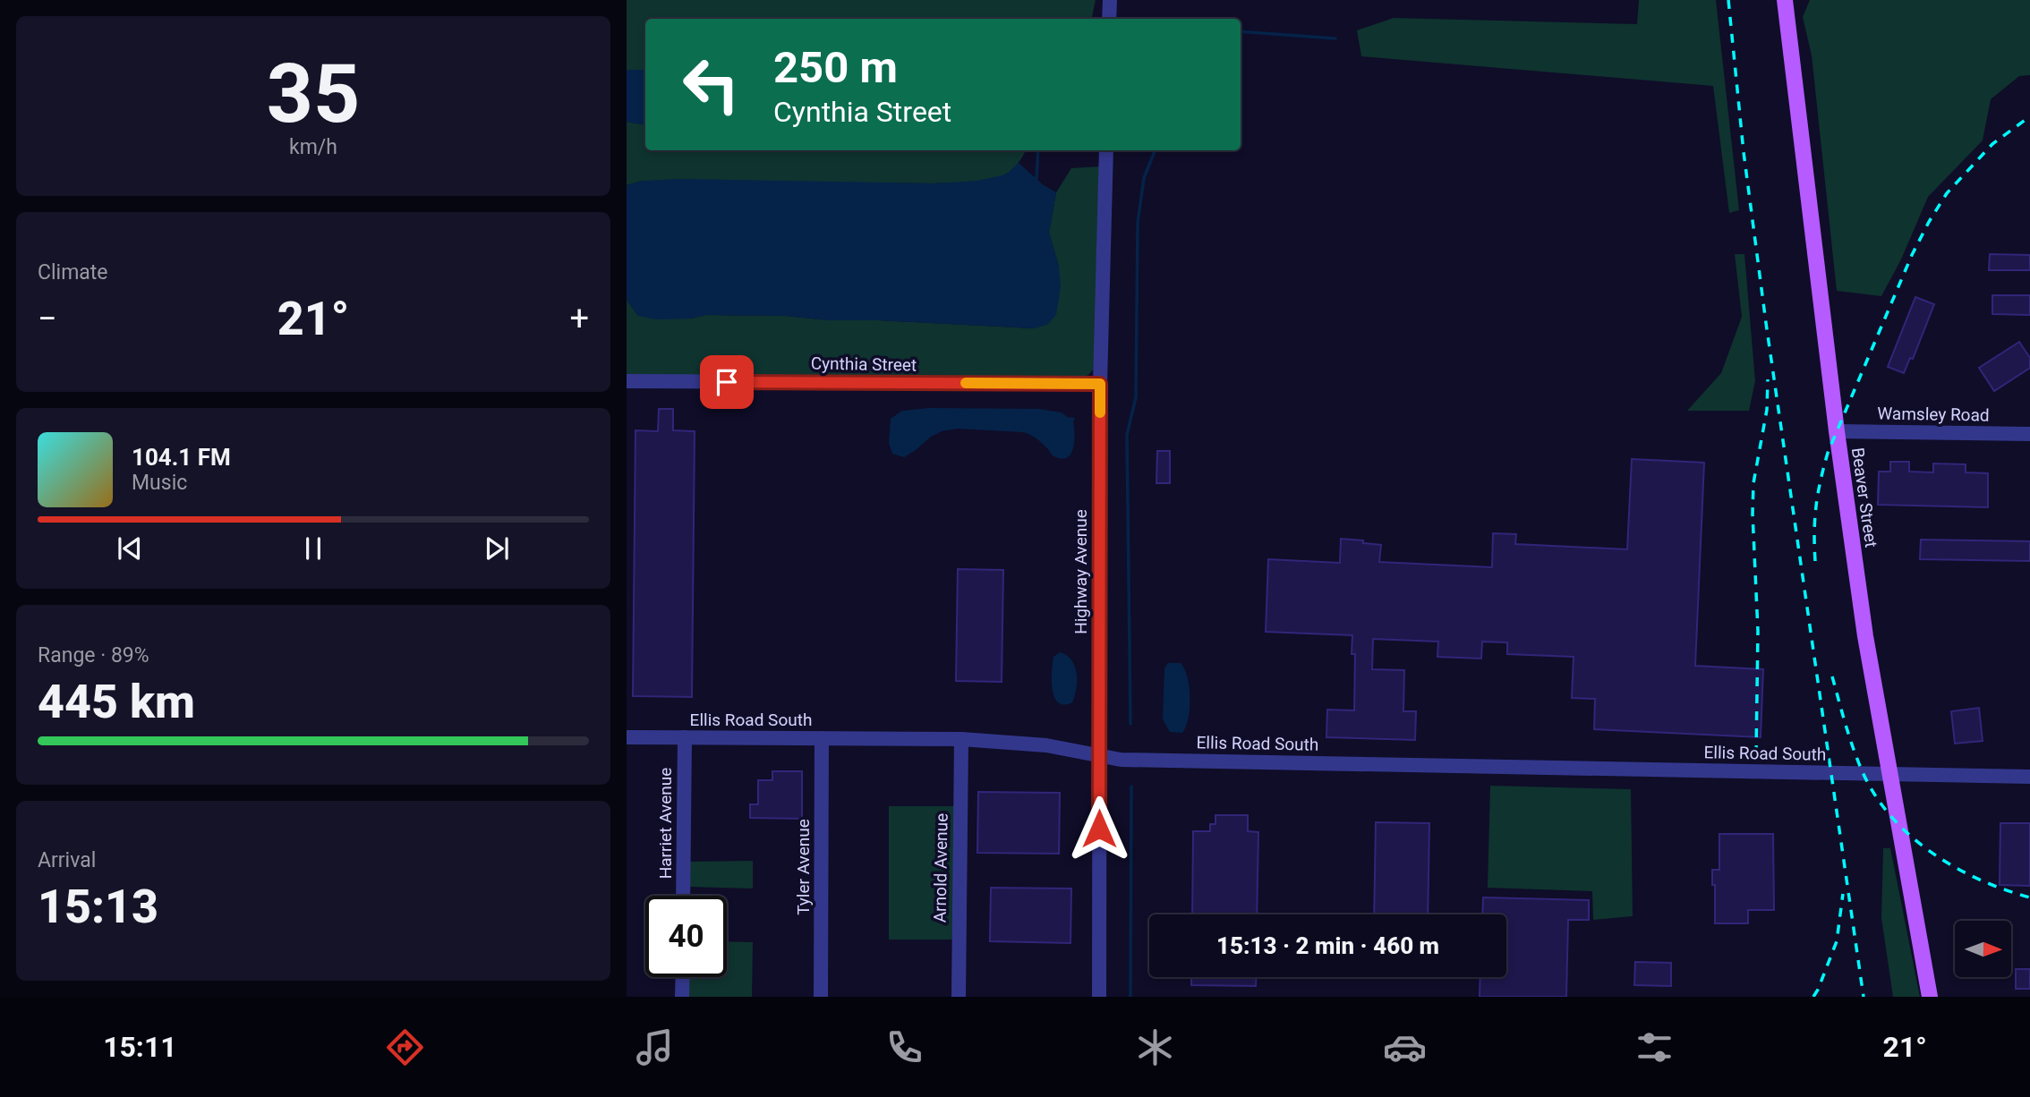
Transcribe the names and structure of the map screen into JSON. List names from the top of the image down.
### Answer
{
  "streets": {
    "main road": ["Beaver Street"],
    "street": [
      "Cynthia Street",
      "Wamsley Road",
      "Highway Avenue",
      "Ellis Road South",
      "Harriet Avenue",
      "Tyler Avenue",
      "Arnold Avenue"
    ]
  },
  "crossings": [
    ["Cynthia Street", "Highway Avenue"],
    ["Wamsley Road", "Beaver Street"],
    ["Beaver Street", "Ellis Road South"],
    ["Highway Avenue", "Ellis Road South"],
    ["Ellis Road South", "Harriet Avenue"],
    ["Ellis Road South", "Tyler Avenue"],
    ["Ellis Road South", "Arnold Avenue"]
  ],
  "north": "right",
  "page": {
    "tile": [
      ["35", "km/h"],
      "Climate",
      ["Range · 89%", "445 km"],
      ["Arrival", "15:13"]
    ],
    "turn": ["250 m", "Cynthia Street"],
    "heat": ["−", "21°", "+"],
    "song": ["104.1 FM", "Music"],
    "limit": "40",
    "trip": "15:13 · 2 min · 460 m",
    "tabs": ["15:11", "21°"]
  }
}
